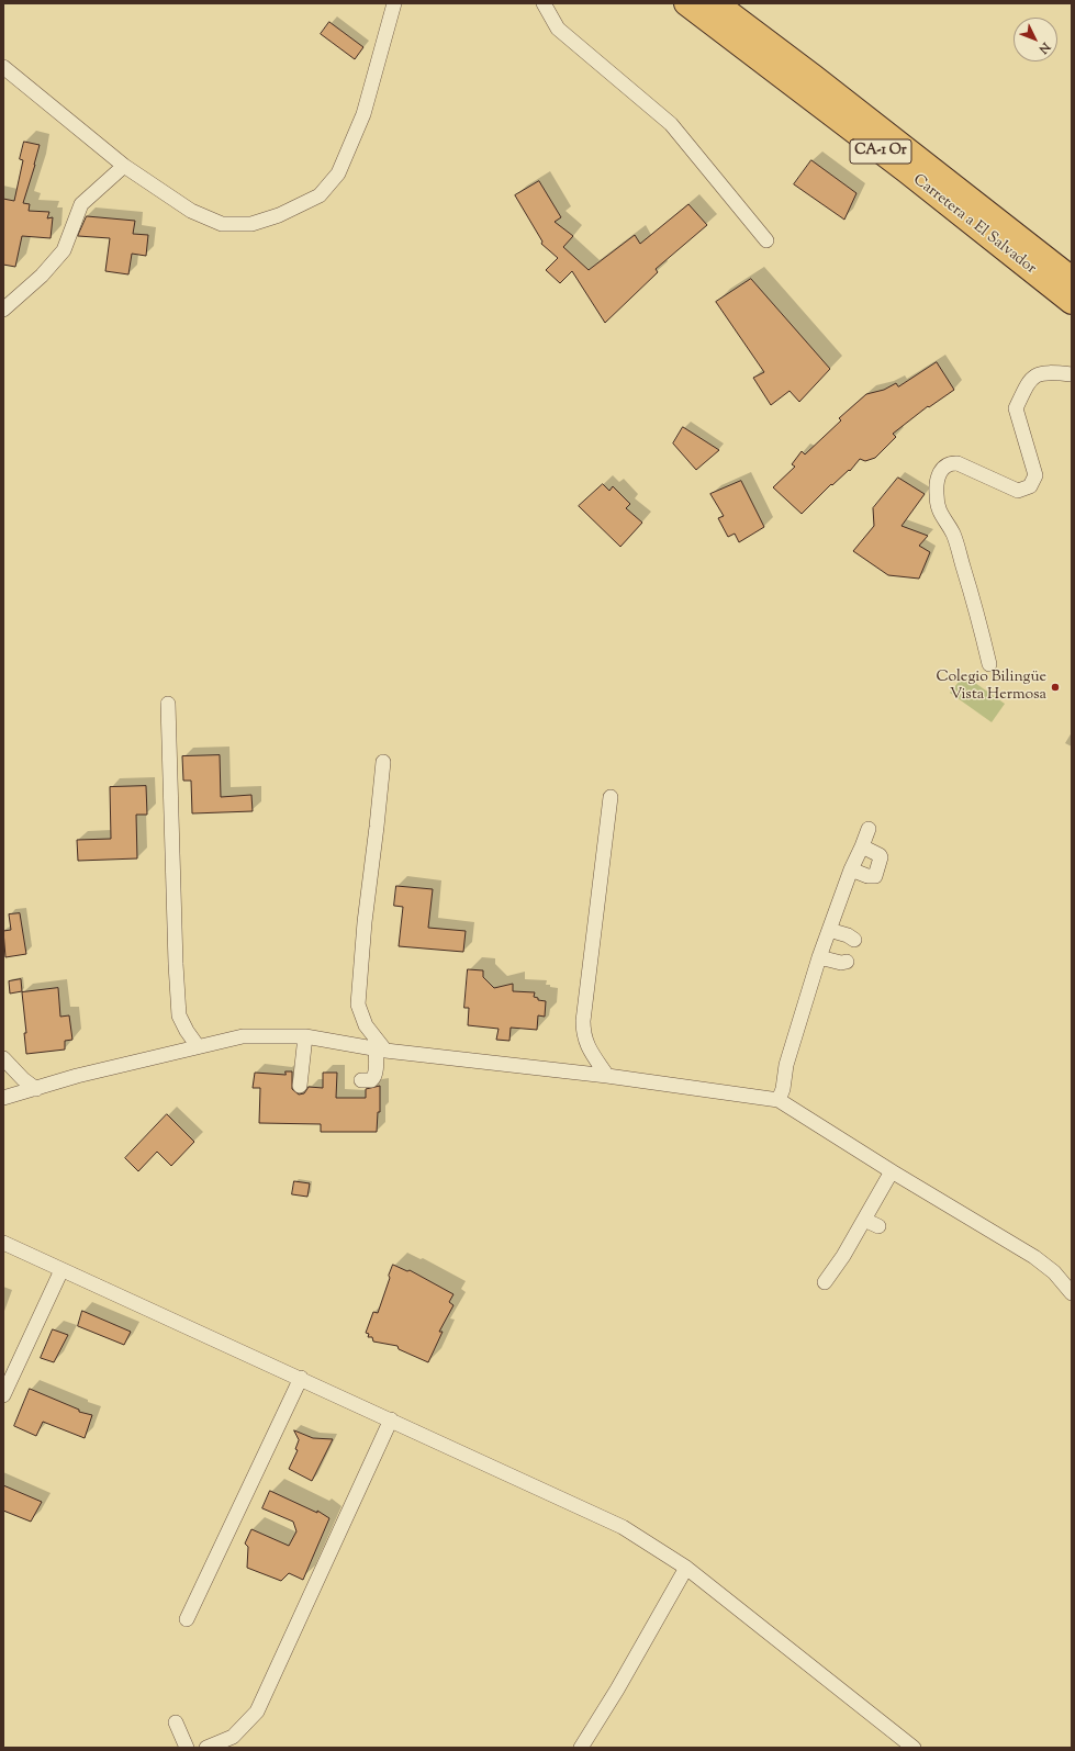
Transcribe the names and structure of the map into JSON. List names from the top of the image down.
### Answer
{
  "streets": {
    "highway": ["CA-1 Or", "Carretera a El Salvador"]
  },
  "places": ["Colegio Bilingüe Vista Hermosa"],
  "north": "bottom right"
}
